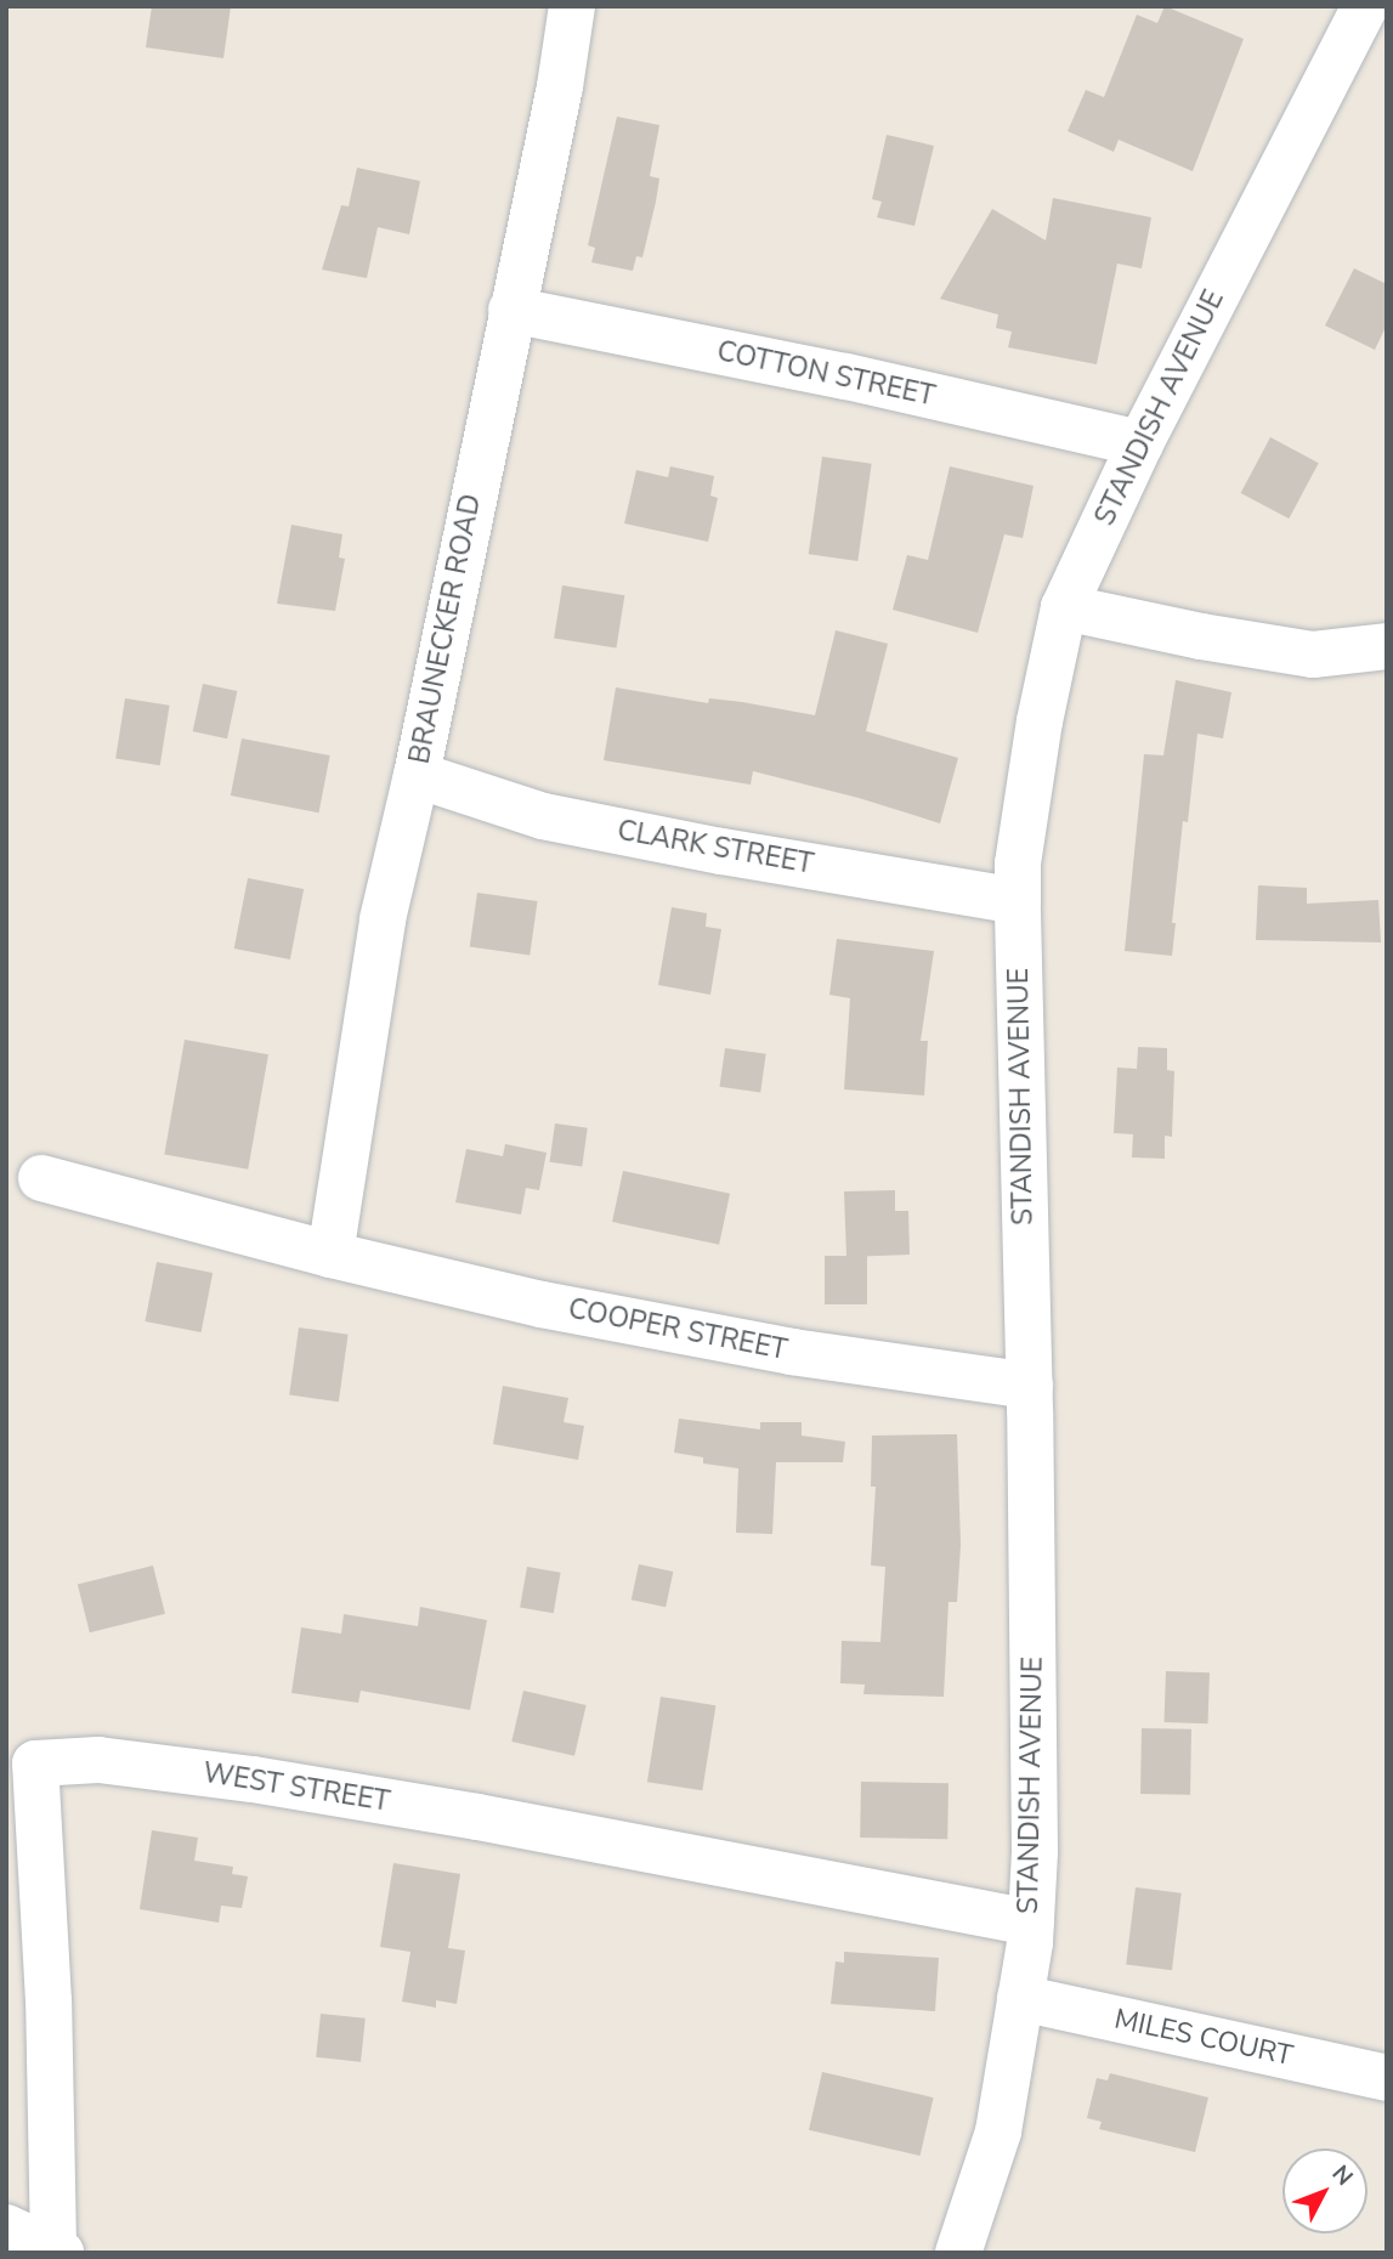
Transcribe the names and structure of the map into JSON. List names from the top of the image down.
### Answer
{
  "streets": {
    "street": [
      "COTTON STREET",
      "STANDISH AVENUE",
      "BRAUNECKER ROAD",
      "CLARK STREET",
      "COOPER STREET",
      "WEST STREET",
      "MILES COURT"
    ]
  },
  "crossings": [
    ["COTTON STREET", "STANDISH AVENUE"],
    ["COTTON STREET", "BRAUNECKER ROAD"],
    ["STANDISH AVENUE", "CLARK STREET"],
    ["STANDISH AVENUE", "COOPER STREET"],
    ["STANDISH AVENUE", "WEST STREET"],
    ["STANDISH AVENUE", "MILES COURT"],
    ["BRAUNECKER ROAD", "CLARK STREET"],
    ["BRAUNECKER ROAD", "COOPER STREET"]
  ],
  "north": "top right"
}
